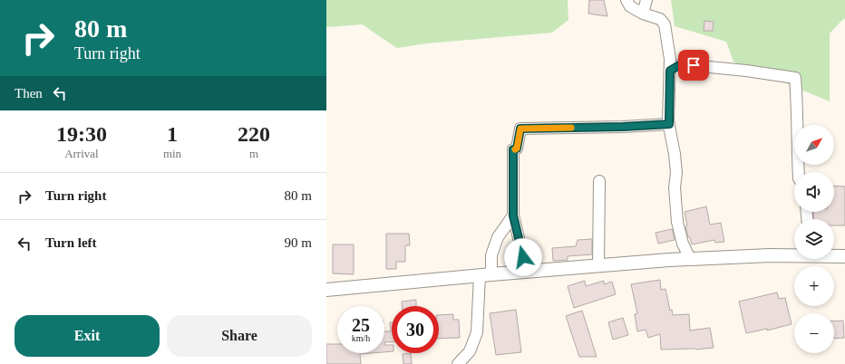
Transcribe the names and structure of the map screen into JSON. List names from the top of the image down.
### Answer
{
  "north": "top right",
  "page": {
    "turn": ["80 m", "Turn right"],
    "then": "Then",
    "eta": [
      "19:30",
      "Arrival",
      "1",
      "min",
      "220",
      "m"
    ],
    "map_buttons": ["+", "−"],
    "list": [
      {
        "name": "Turn right",
        "value": "80 m"
      },
      {
        "name": "Turn left",
        "value": "90 m"
      }
    ],
    "speed": "25 km/h",
    "limit": "30",
    "buttons": ["Exit", "Share"]
  }
}
